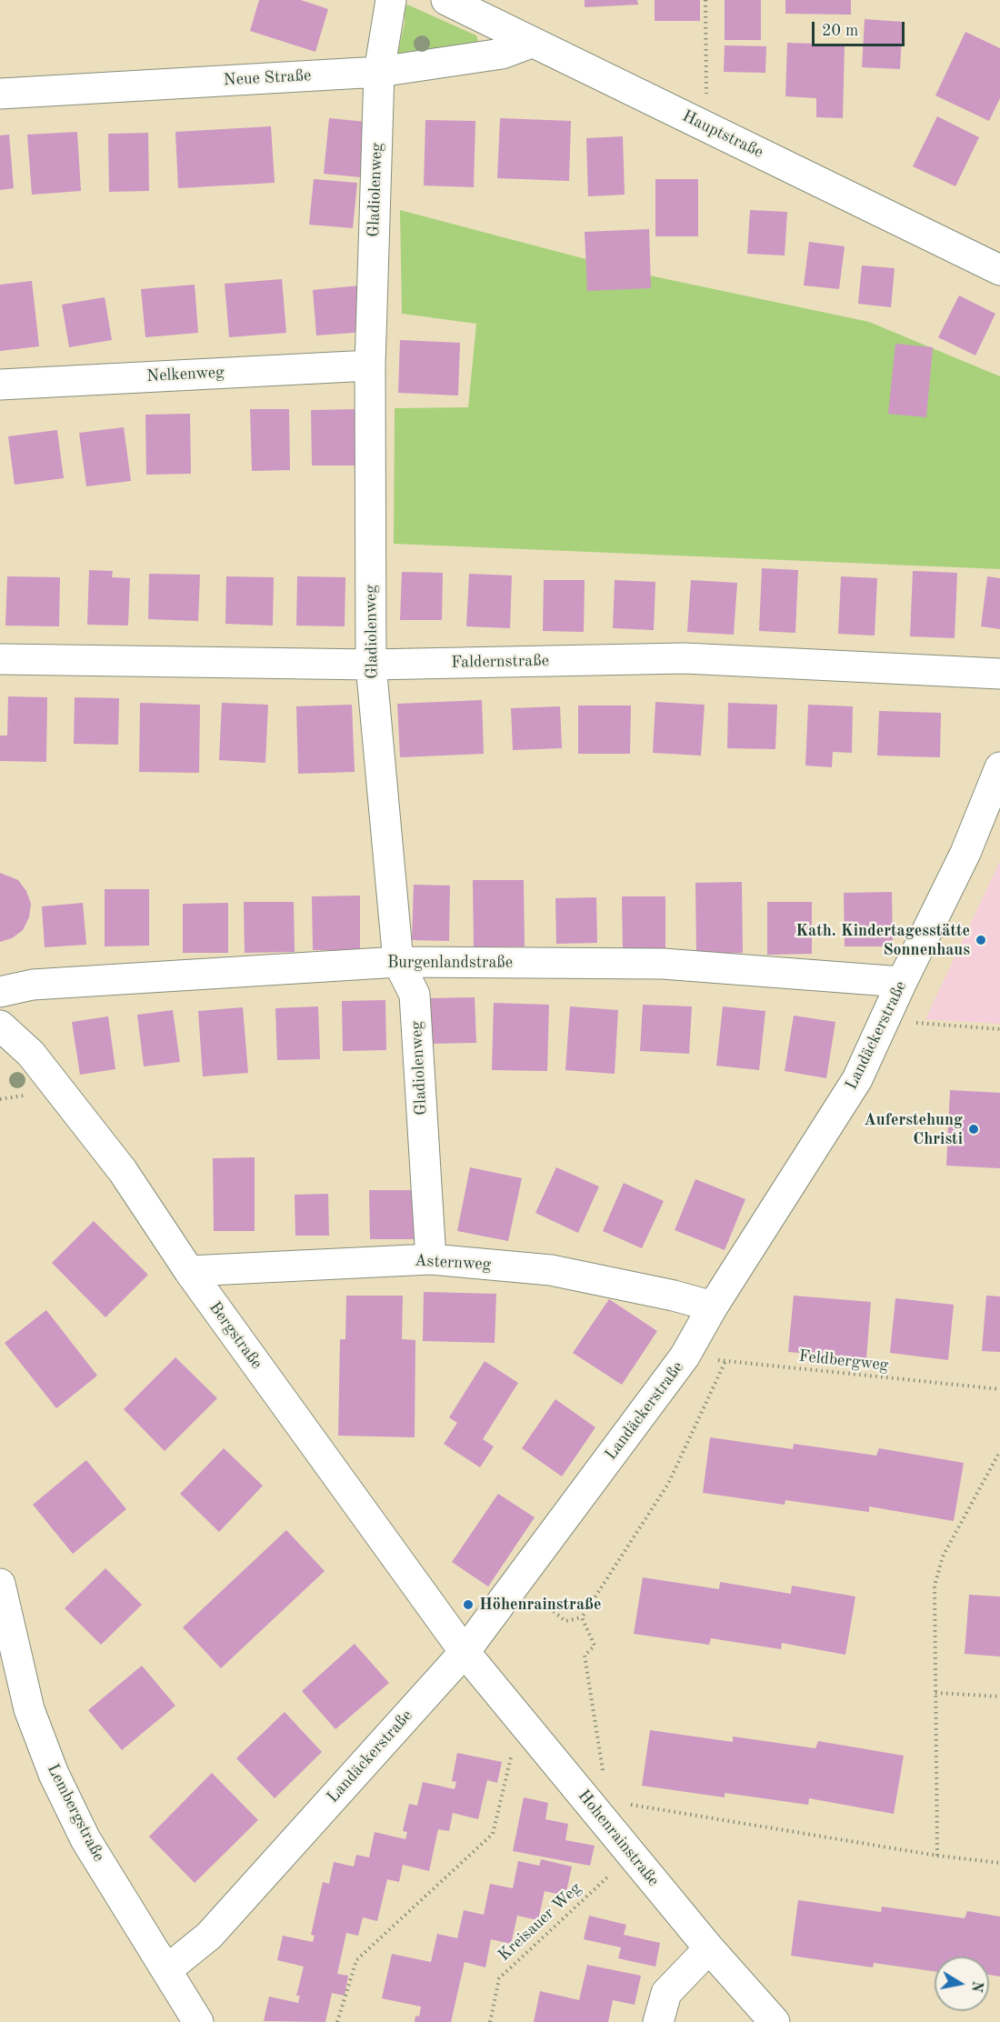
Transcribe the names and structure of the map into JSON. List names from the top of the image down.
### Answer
{
  "streets": {
    "street": [
      "Neue Straße",
      "Hauptstraße",
      "Gladiolenweg",
      "Nelkenweg",
      "Faldernstraße",
      "Burgenlandstraße",
      "Landäckerstraße",
      "Asternweg",
      "Bergstraße",
      "Lembergstraße",
      "Hohenrainstraße"
    ],
    "path": ["Feldbergweg", "Kreisauer Weg"]
  },
  "crossings": [
    ["Neue Straße", "Hauptstraße"],
    ["Neue Straße", "Gladiolenweg"],
    ["Gladiolenweg", "Nelkenweg"],
    ["Gladiolenweg", "Faldernstraße"],
    ["Gladiolenweg", "Burgenlandstraße"],
    ["Gladiolenweg", "Asternweg"],
    ["Burgenlandstraße", "Landäckerstraße"],
    ["Landäckerstraße", "Asternweg"],
    ["Landäckerstraße", "Bergstraße"],
    ["Landäckerstraße", "Feldbergweg"],
    ["Landäckerstraße", "Lembergstraße"],
    ["Landäckerstraße", "Hohenrainstraße"],
    ["Asternweg", "Bergstraße"],
    ["Bergstraße", "Hohenrainstraße"],
    ["Hohenrainstraße", "Kreisauer Weg"]
  ],
  "places": ["Kath. Kindertagesstätte Sonnenhaus", "Auferstehung Christi", "Höhenrainstraße"],
  "scale_bar": "20 m",
  "north": "right"
}
